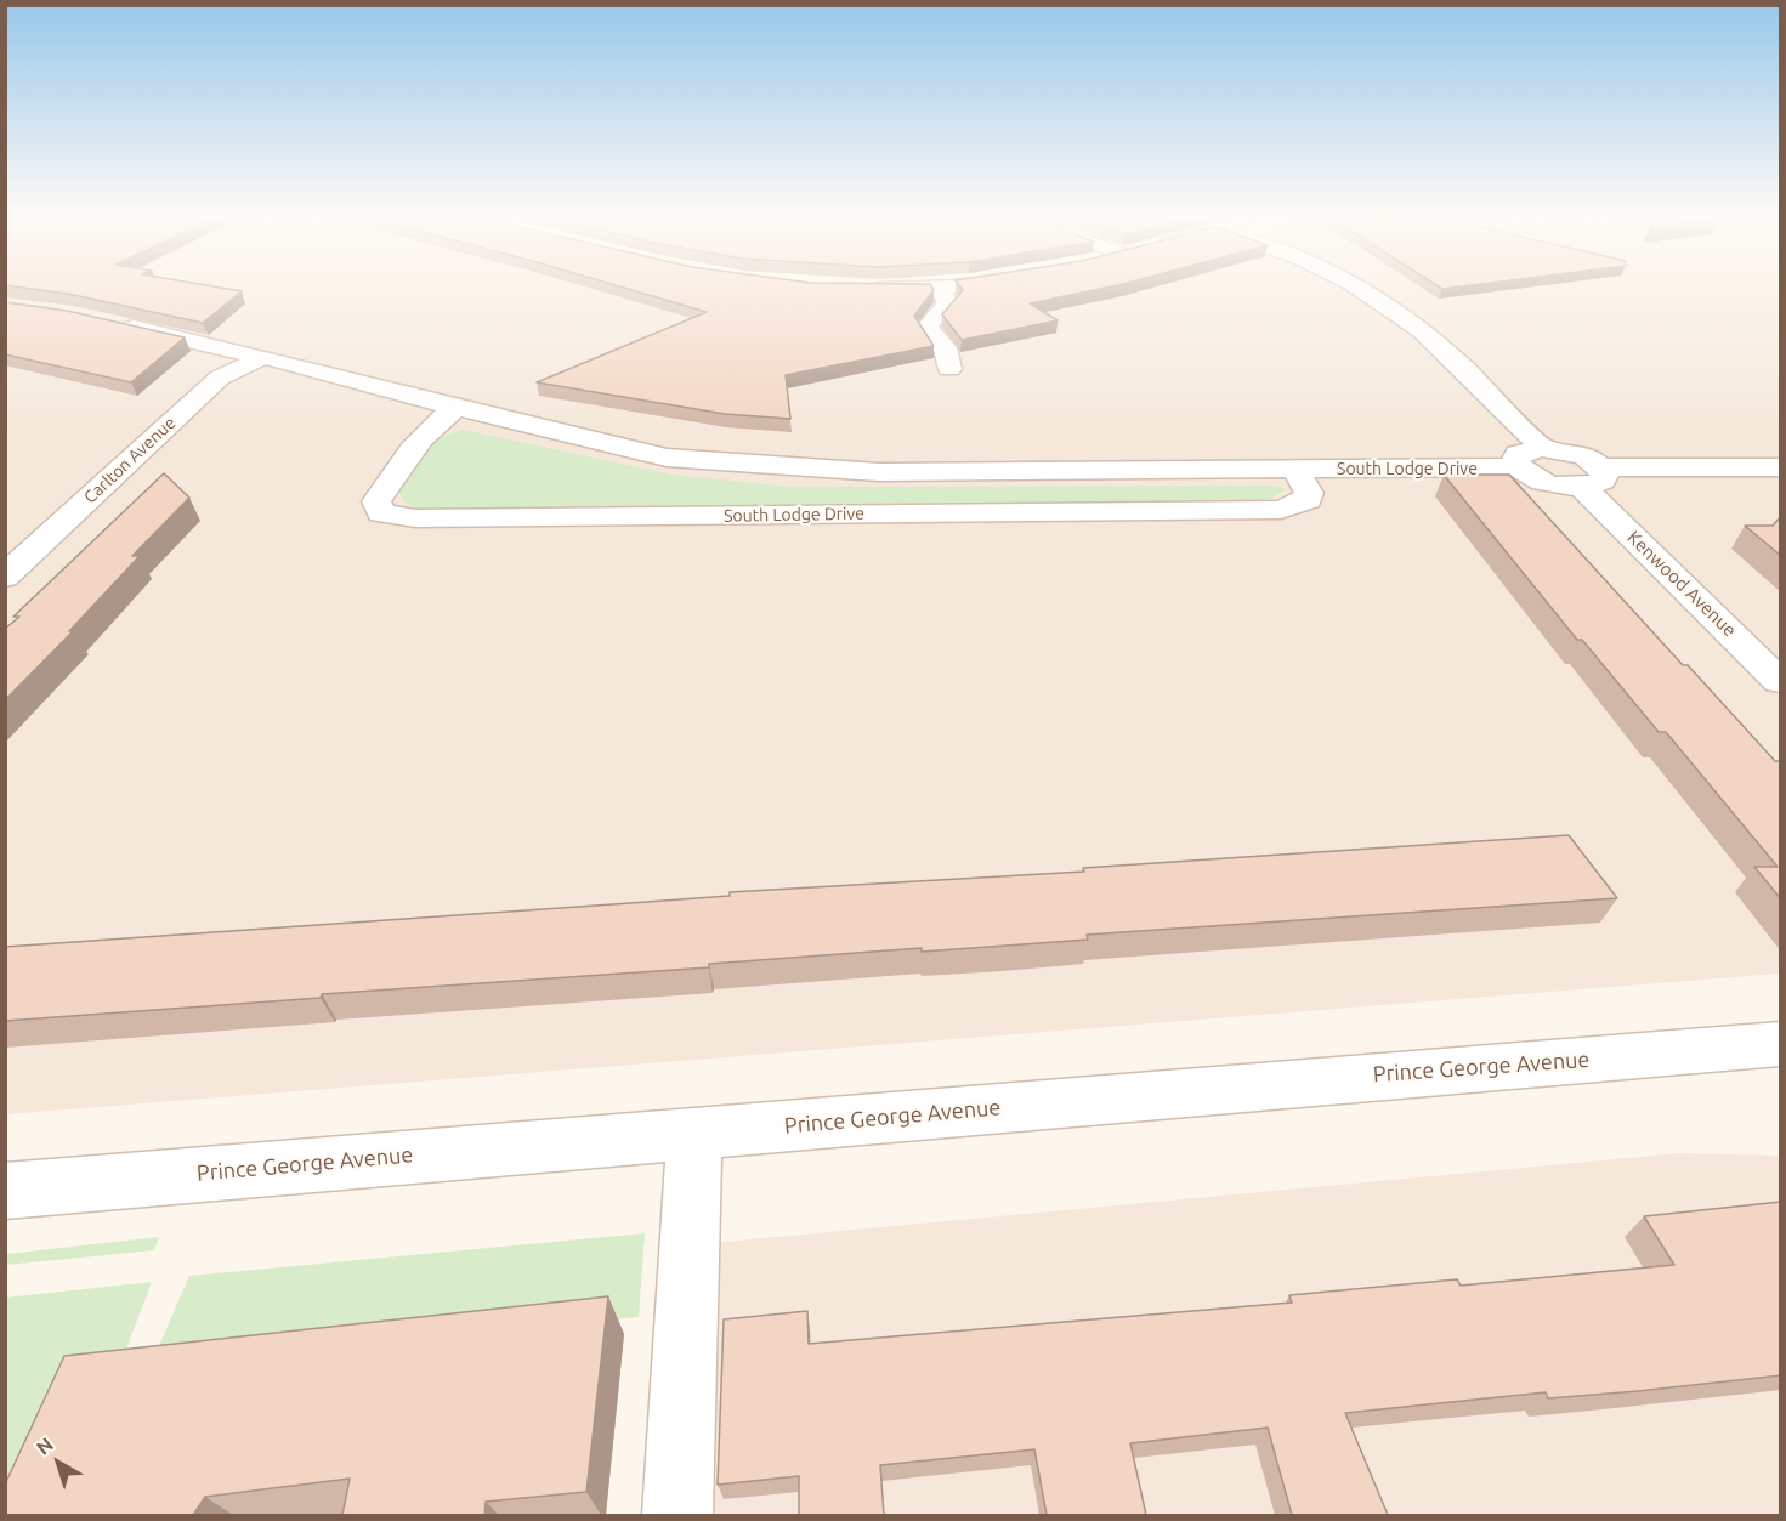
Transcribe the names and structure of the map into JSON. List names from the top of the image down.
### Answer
{
  "streets": {
    "street": [
      "Carlton Avenue",
      "South Lodge Drive",
      "Kenwood Avenue",
      "Prince George Avenue"
    ]
  },
  "crossings": [
    ["Carlton Avenue", "South Lodge Drive"]
  ],
  "north": "top left"
}
